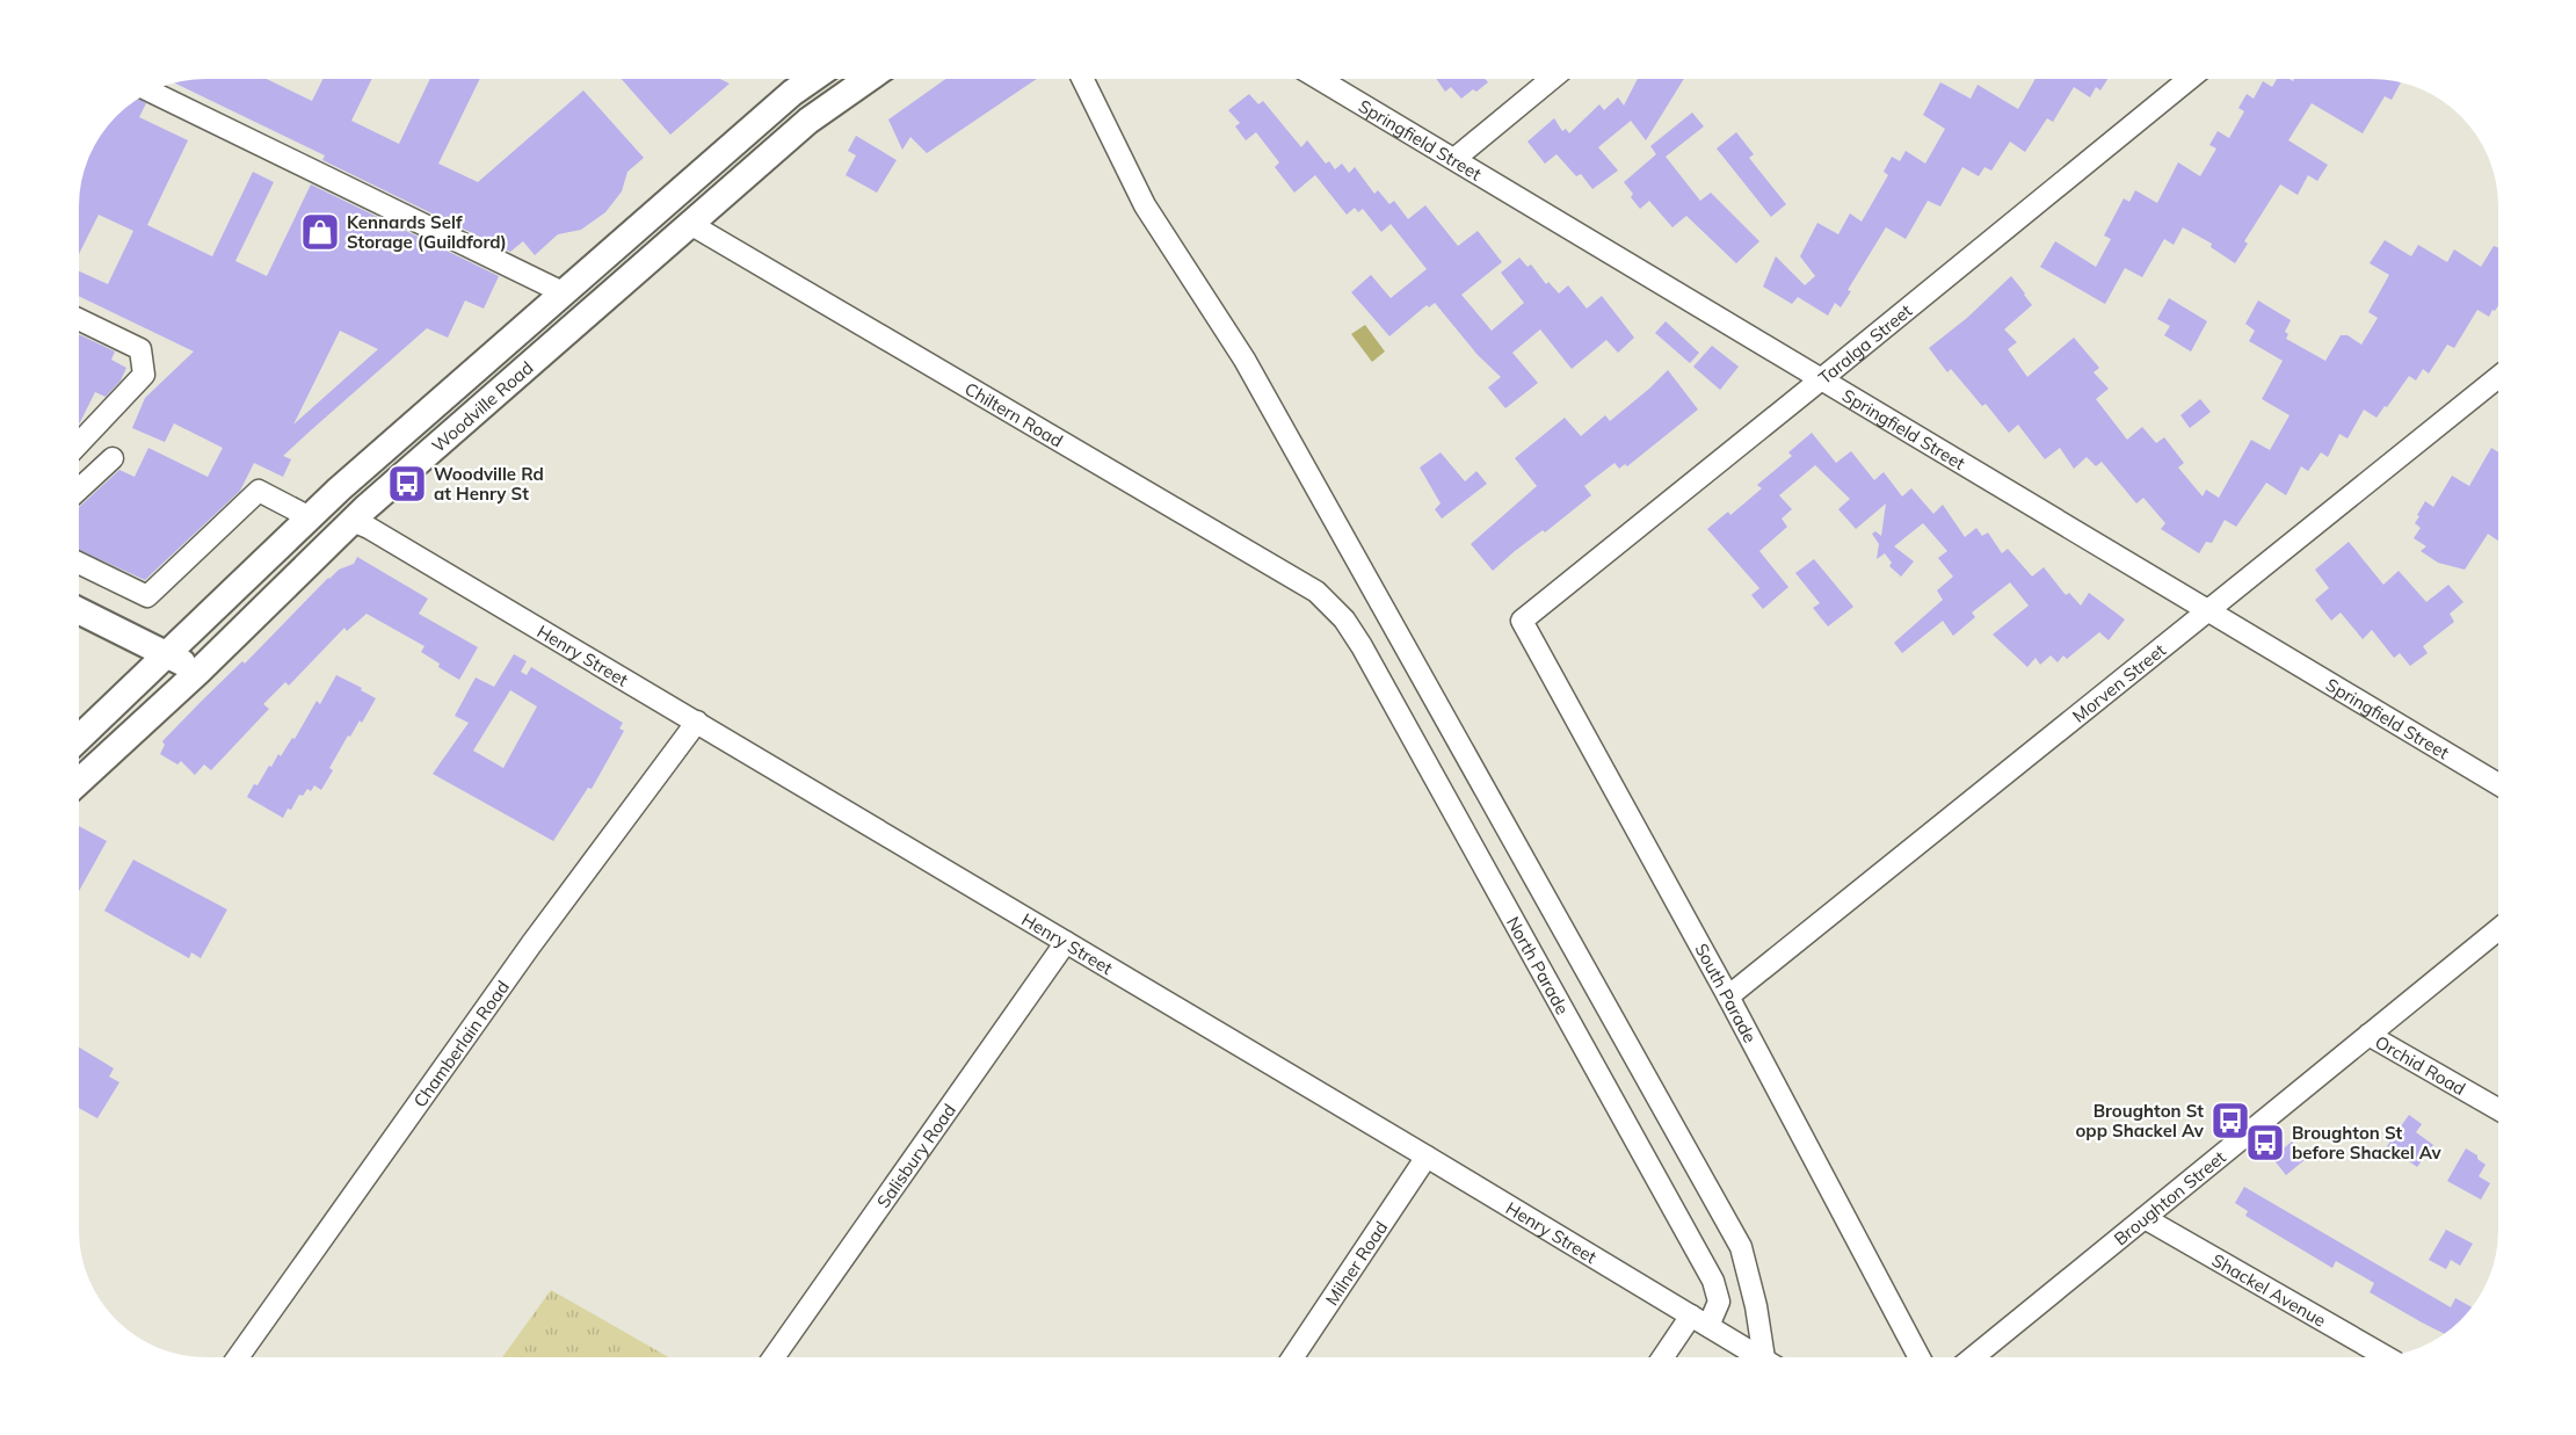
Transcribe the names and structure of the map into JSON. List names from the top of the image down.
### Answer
{
  "streets": {
    "main road": ["Woodville Road"],
    "street": [
      "Springfield Street",
      "Taralga Street",
      "Chiltern Road",
      "Henry Street",
      "Morven Street",
      "North Parade",
      "South Parade",
      "Chamberlain Road",
      "Orchid Road",
      "Salisbury Road",
      "Broughton Street",
      "Milner Road",
      "Shackel Avenue"
    ]
  },
  "crossings": [
    ["Springfield Street", "Taralga Street"],
    ["Springfield Street", "Morven Street"],
    ["Taralga Street", "South Parade"],
    ["Woodville Road", "Chiltern Road"],
    ["Woodville Road", "Henry Street"],
    ["Chiltern Road", "North Parade"],
    ["Henry Street", "North Parade"],
    ["Henry Street", "Chamberlain Road"],
    ["Henry Street", "Salisbury Road"],
    ["Henry Street", "Milner Road"],
    ["Morven Street", "South Parade"],
    ["Orchid Road", "Broughton Street"],
    ["Broughton Street", "Shackel Avenue"]
  ],
  "places": {
    "shop": ["Kennards Self Storage (Guildford)"],
    "bus stop": ["Woodville Rd at Henry St", "Broughton St opp Shackel Av", "Broughton St before Shackel Av"]
  }
}
